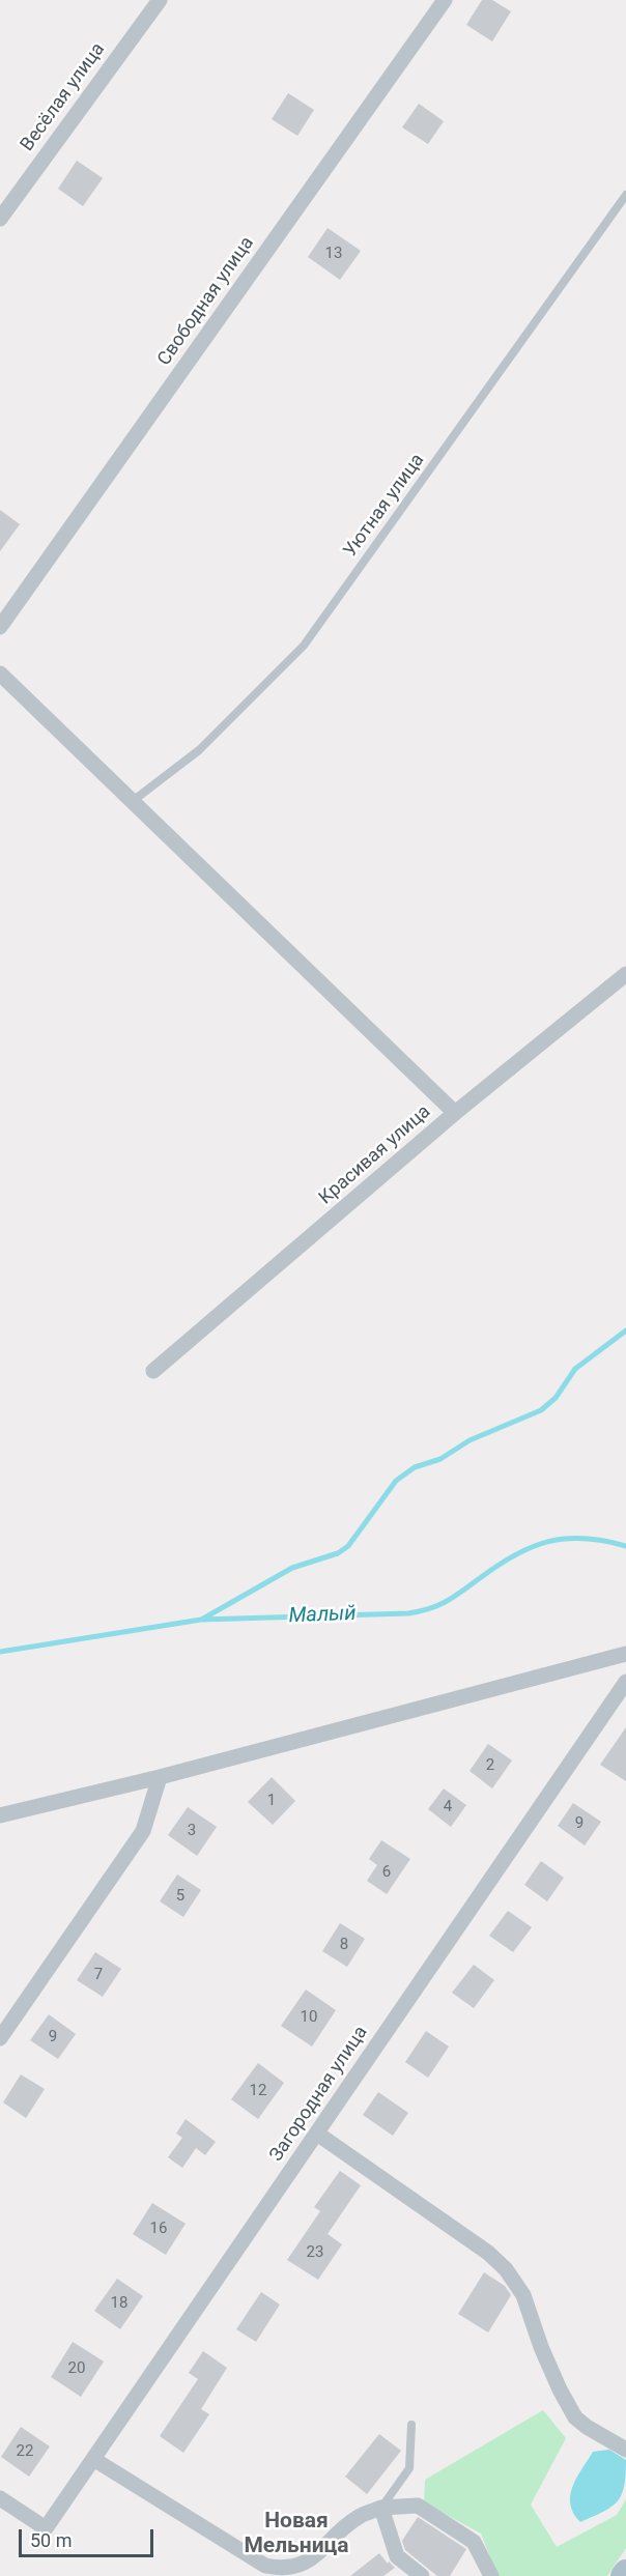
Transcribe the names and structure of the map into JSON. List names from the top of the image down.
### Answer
{
  "streets": {
    "street": [
      "Весёлая улица",
      "Свободная улица",
      "Красивая улица",
      "Загородная улица"
    ],
    "lane": ["Уютная улица"]
  },
  "districts": ["Новая Мельница"],
  "water": ["Малый"],
  "house_numbers": [
    "13",
    "2",
    "1",
    "4",
    "9",
    "3",
    "6",
    "5",
    "8",
    "7",
    "10",
    "9",
    "12",
    "16",
    "23",
    "18",
    "20",
    "22"
  ],
  "scale_bar": "50 m"
}
